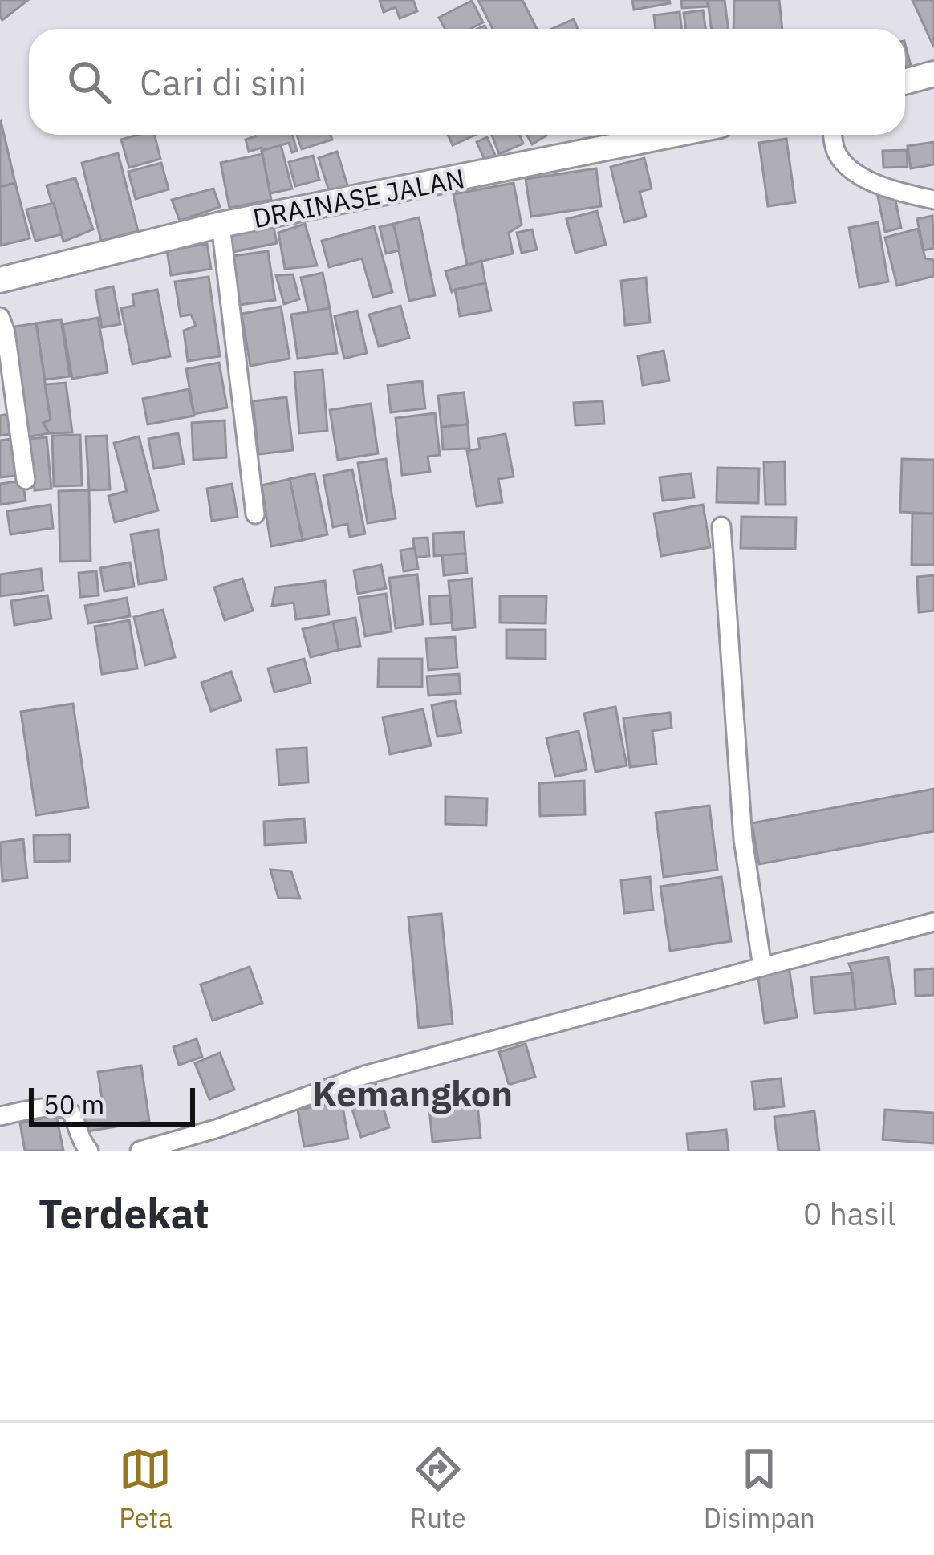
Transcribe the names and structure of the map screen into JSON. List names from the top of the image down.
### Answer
{
  "streets": {
    "street": ["DRAINASE JALAN"]
  },
  "districts": ["Kemangkon"],
  "scale_bar": "50 m",
  "page": {
    "search": "Cari di sini",
    "scale": "50 m",
    "heading": ["Terdekat", "0 hasil"],
    "nav": ["Peta", "Rute", "Disimpan"]
  }
}
